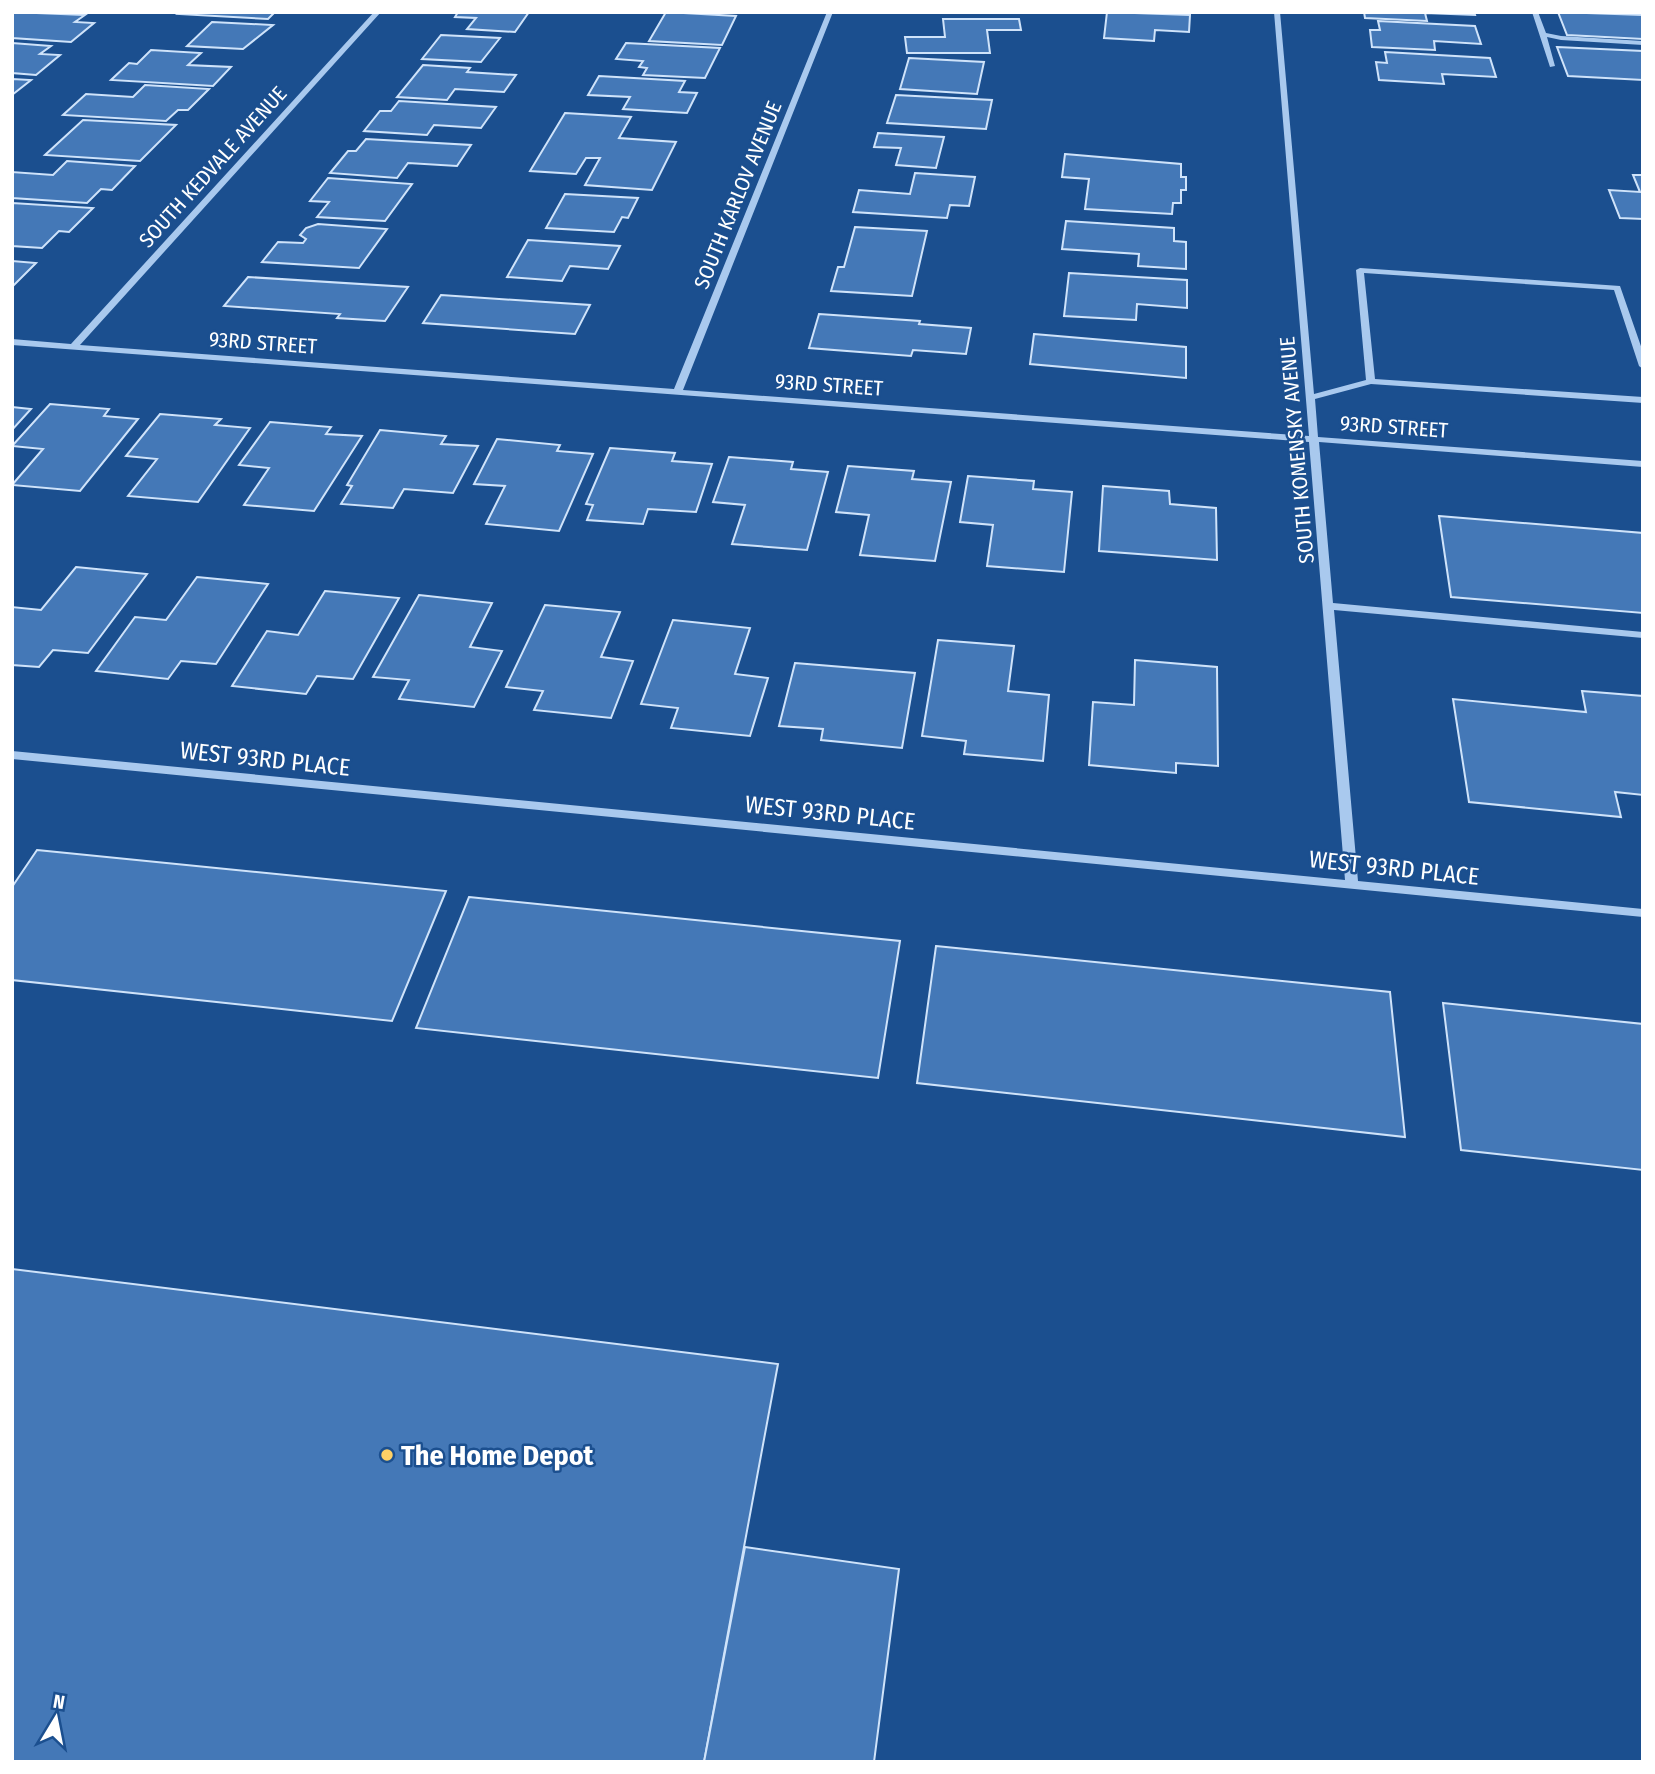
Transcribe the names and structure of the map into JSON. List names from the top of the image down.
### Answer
{
  "streets": {
    "street": [
      "SOUTH KEDVALE AVENUE",
      "SOUTH KARLOV AVENUE",
      "93RD STREET",
      "SOUTH KOMENSKY AVENUE",
      "WEST 93RD PLACE"
    ]
  },
  "crossings": [
    ["SOUTH KEDVALE AVENUE", "93RD STREET"],
    ["SOUTH KARLOV AVENUE", "93RD STREET"],
    ["93RD STREET", "SOUTH KOMENSKY AVENUE"],
    ["SOUTH KOMENSKY AVENUE", "WEST 93RD PLACE"]
  ],
  "places": ["The Home Depot"],
  "north": "top"
}
